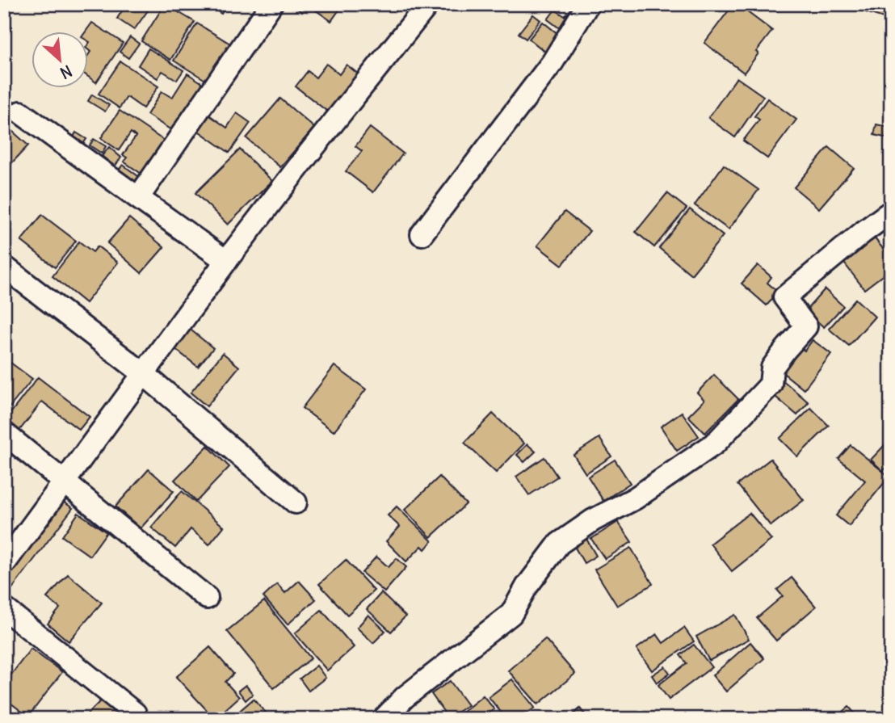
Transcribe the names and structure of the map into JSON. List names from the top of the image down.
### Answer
{
  "north": "bottom right"
}
